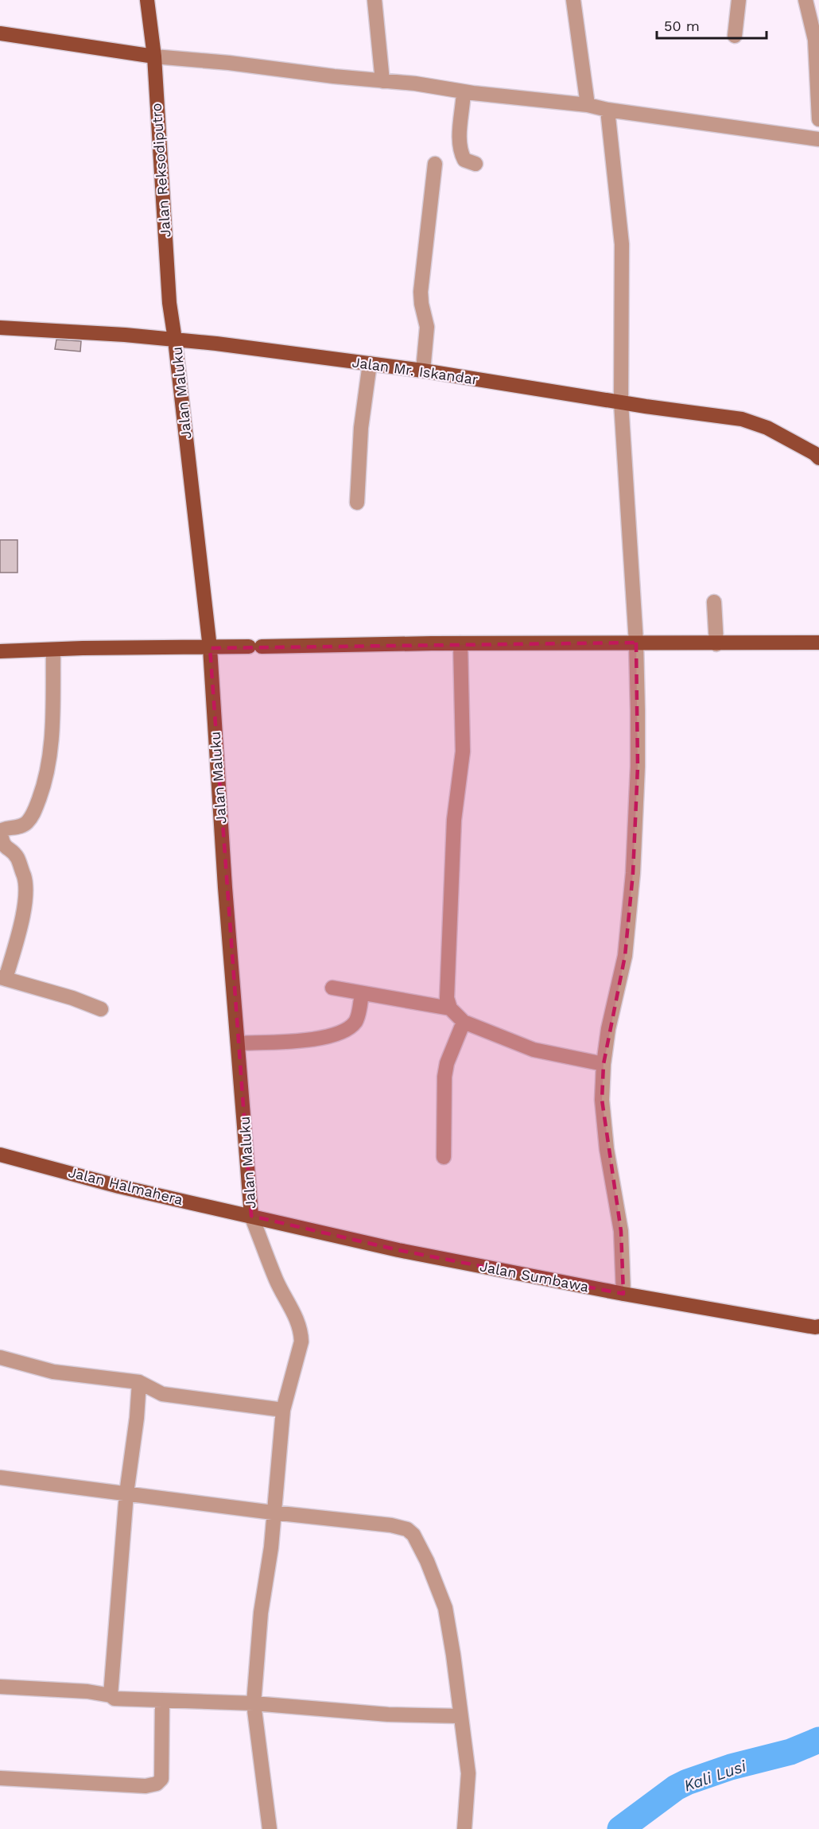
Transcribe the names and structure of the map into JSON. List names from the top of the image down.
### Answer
{
  "streets": {
    "main road": [
      "Jalan Reksodiputro",
      "Jalan Mr. Iskandar",
      "Jalan Maluku",
      "Jalan Halmahera",
      "Jalan Sumbawa"
    ]
  },
  "crossings": [
    ["Jalan Reksodiputro", "Jalan Mr. Iskandar"],
    ["Jalan Reksodiputro", "Jalan Maluku"],
    ["Jalan Mr. Iskandar", "Jalan Maluku"],
    ["Jalan Maluku", "Jalan Halmahera"],
    ["Jalan Maluku", "Jalan Sumbawa"],
    ["Jalan Halmahera", "Jalan Sumbawa"]
  ],
  "water": ["Kali Lusi"],
  "scale_bar": "50 m"
}
